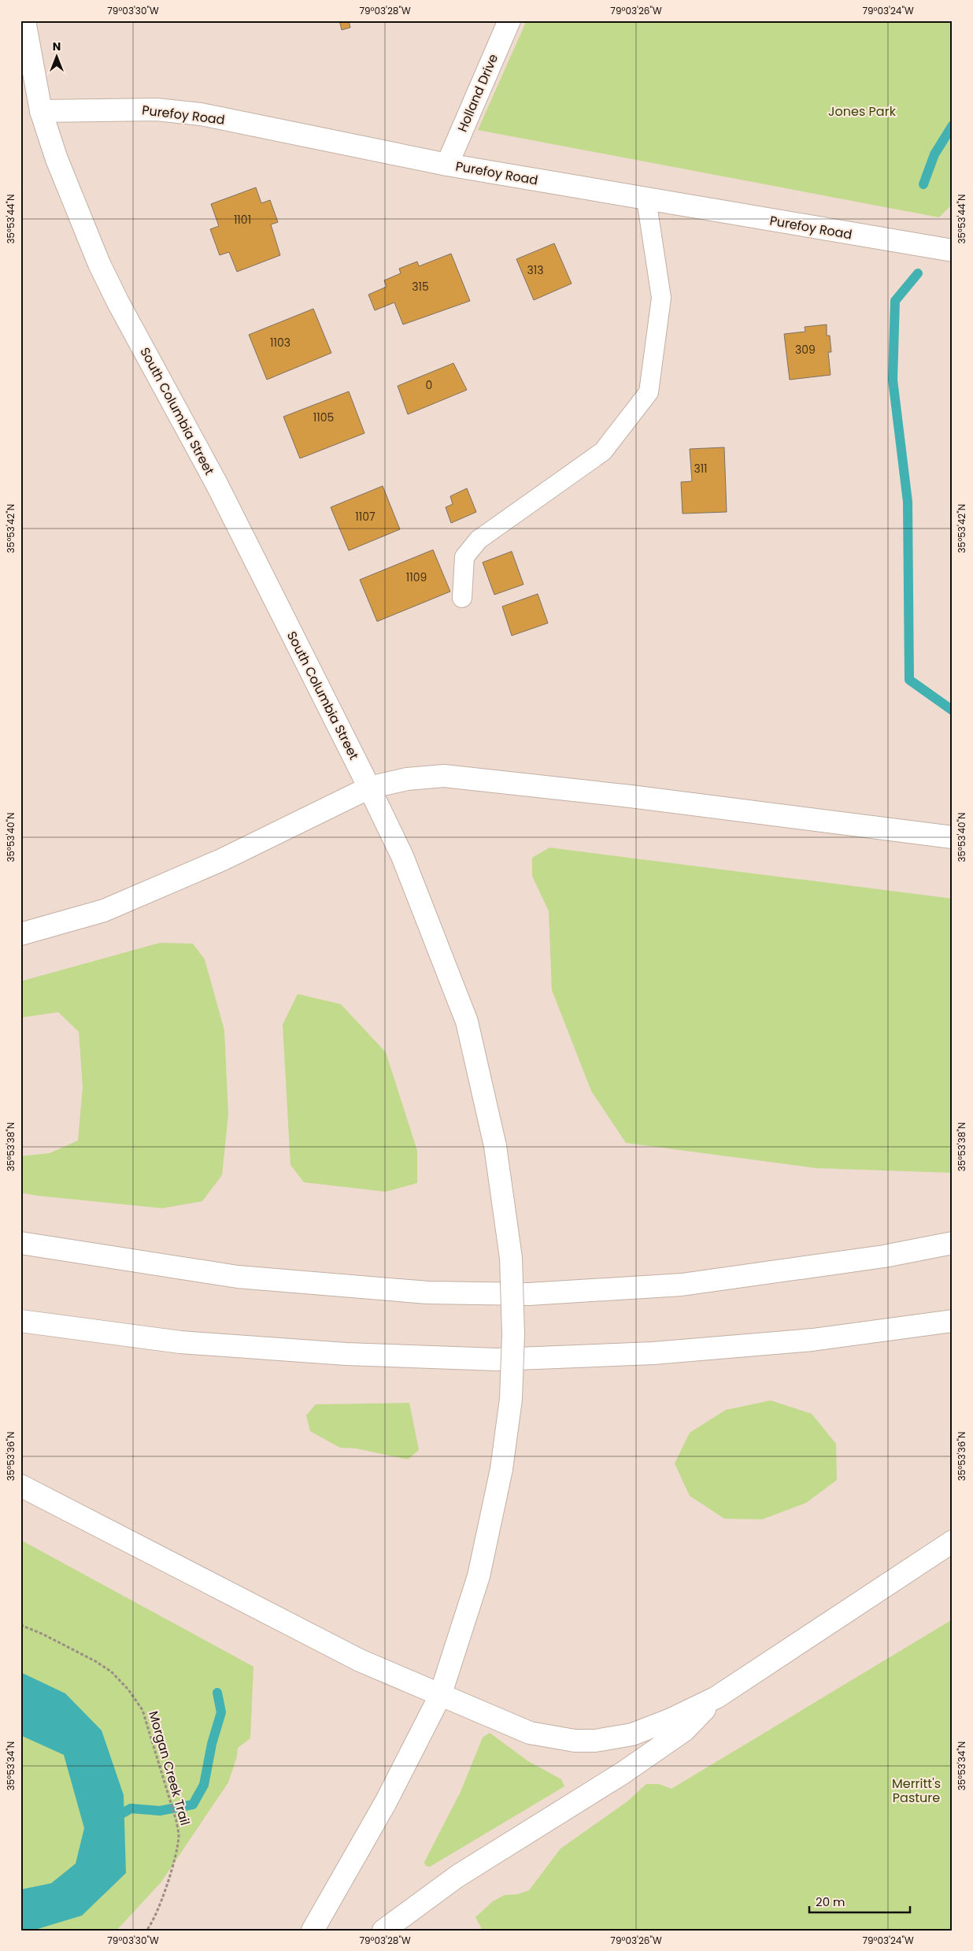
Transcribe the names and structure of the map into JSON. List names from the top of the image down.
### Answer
{
  "streets": {
    "main road": ["Holland Drive", "Purefoy Road", "South Columbia Street"],
    "path": ["Morgan Creek Trail"]
  },
  "crossings": [
    ["Holland Drive", "Purefoy Road"],
    ["Purefoy Road", "South Columbia Street"]
  ],
  "parks": ["Jones Park", "Merritt's Pasture"],
  "house_numbers": [
    "1101",
    "313",
    "315",
    "1103",
    "309",
    "0",
    "1105",
    "311",
    "1107",
    "1109"
  ],
  "scale_bar": "20 m",
  "north": "top",
  "coordinates": [
    "79°03'30\"W",
    "79°03'28\"W",
    "79°03'26\"W",
    "79°03'24\"W",
    "35°53'44\"N",
    "35°53'42\"N",
    "35°53'40\"N",
    "35°53'38\"N",
    "35°53'36\"N",
    "35°53'34\"N"
  ]
}
